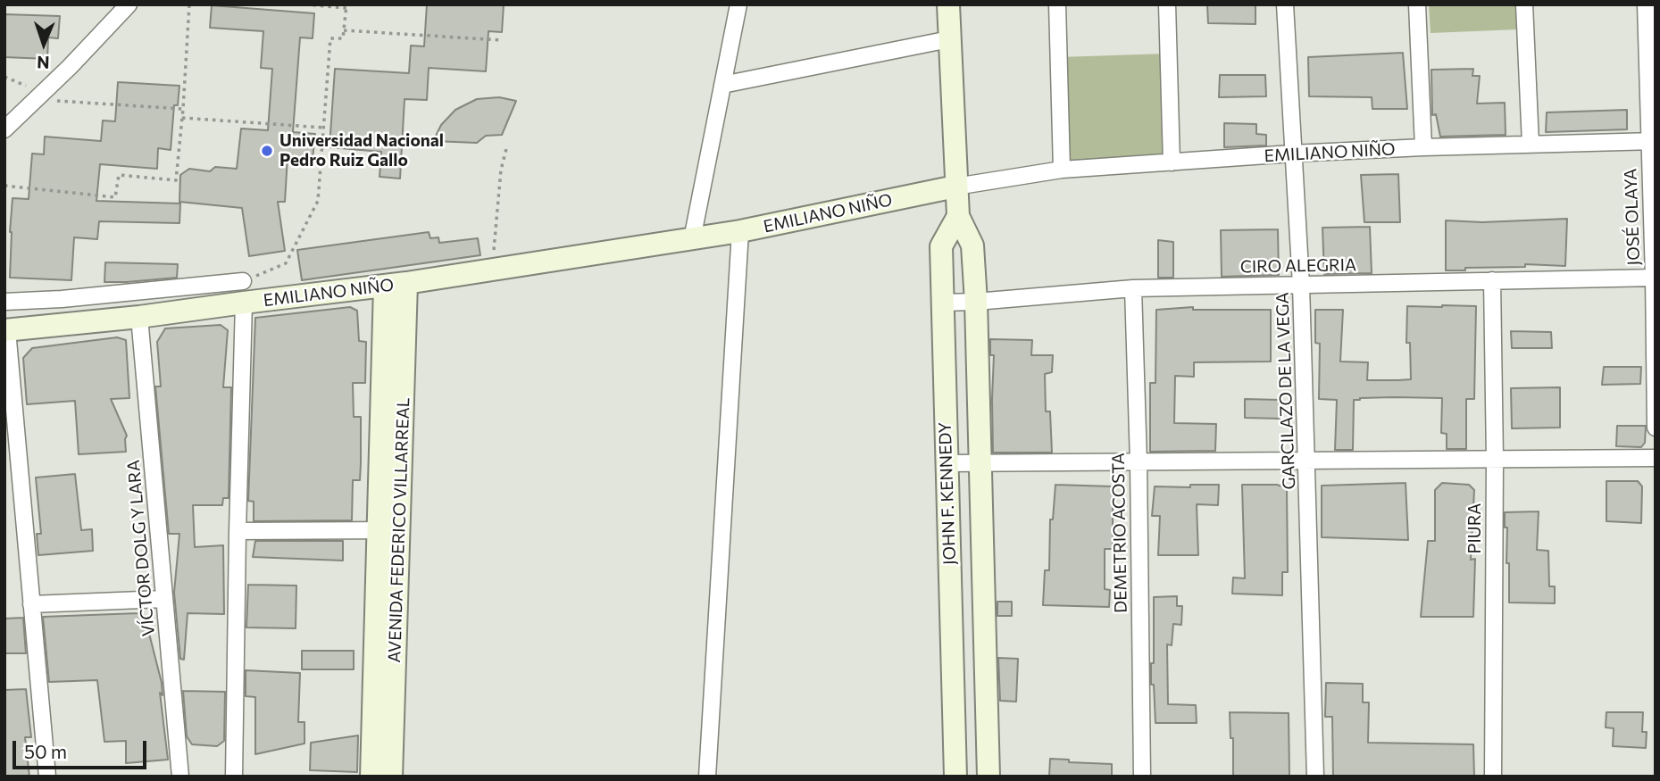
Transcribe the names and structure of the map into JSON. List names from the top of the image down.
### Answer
{
  "streets": {
    "street": [
      "EMILIANO NIÑO",
      "JOSÉ OLAYA",
      "CIRO ALEGRIA",
      "GARCILAZO DE LA VEGA",
      "JOHN F. KENNEDY",
      "PIURA",
      "AVENIDA FEDERICO VILLARREAL",
      "DEMETRIO ACOSTA",
      "VÍCTOR DOLG Y LARA"
    ]
  },
  "crossings": [
    ["EMILIANO NIÑO", "JOSÉ OLAYA"],
    ["EMILIANO NIÑO", "GARCILAZO DE LA VEGA"],
    ["EMILIANO NIÑO", "JOHN F. KENNEDY"],
    ["EMILIANO NIÑO", "AVENIDA FEDERICO VILLARREAL"],
    ["EMILIANO NIÑO", "VÍCTOR DOLG Y LARA"],
    ["JOSÉ OLAYA", "CIRO ALEGRIA"],
    ["CIRO ALEGRIA", "GARCILAZO DE LA VEGA"],
    ["CIRO ALEGRIA", "JOHN F. KENNEDY"],
    ["CIRO ALEGRIA", "PIURA"],
    ["CIRO ALEGRIA", "DEMETRIO ACOSTA"]
  ],
  "places": ["Universidad Nacional Pedro Ruiz Gallo"],
  "scale_bar": "50 m",
  "north": "bottom"
}
